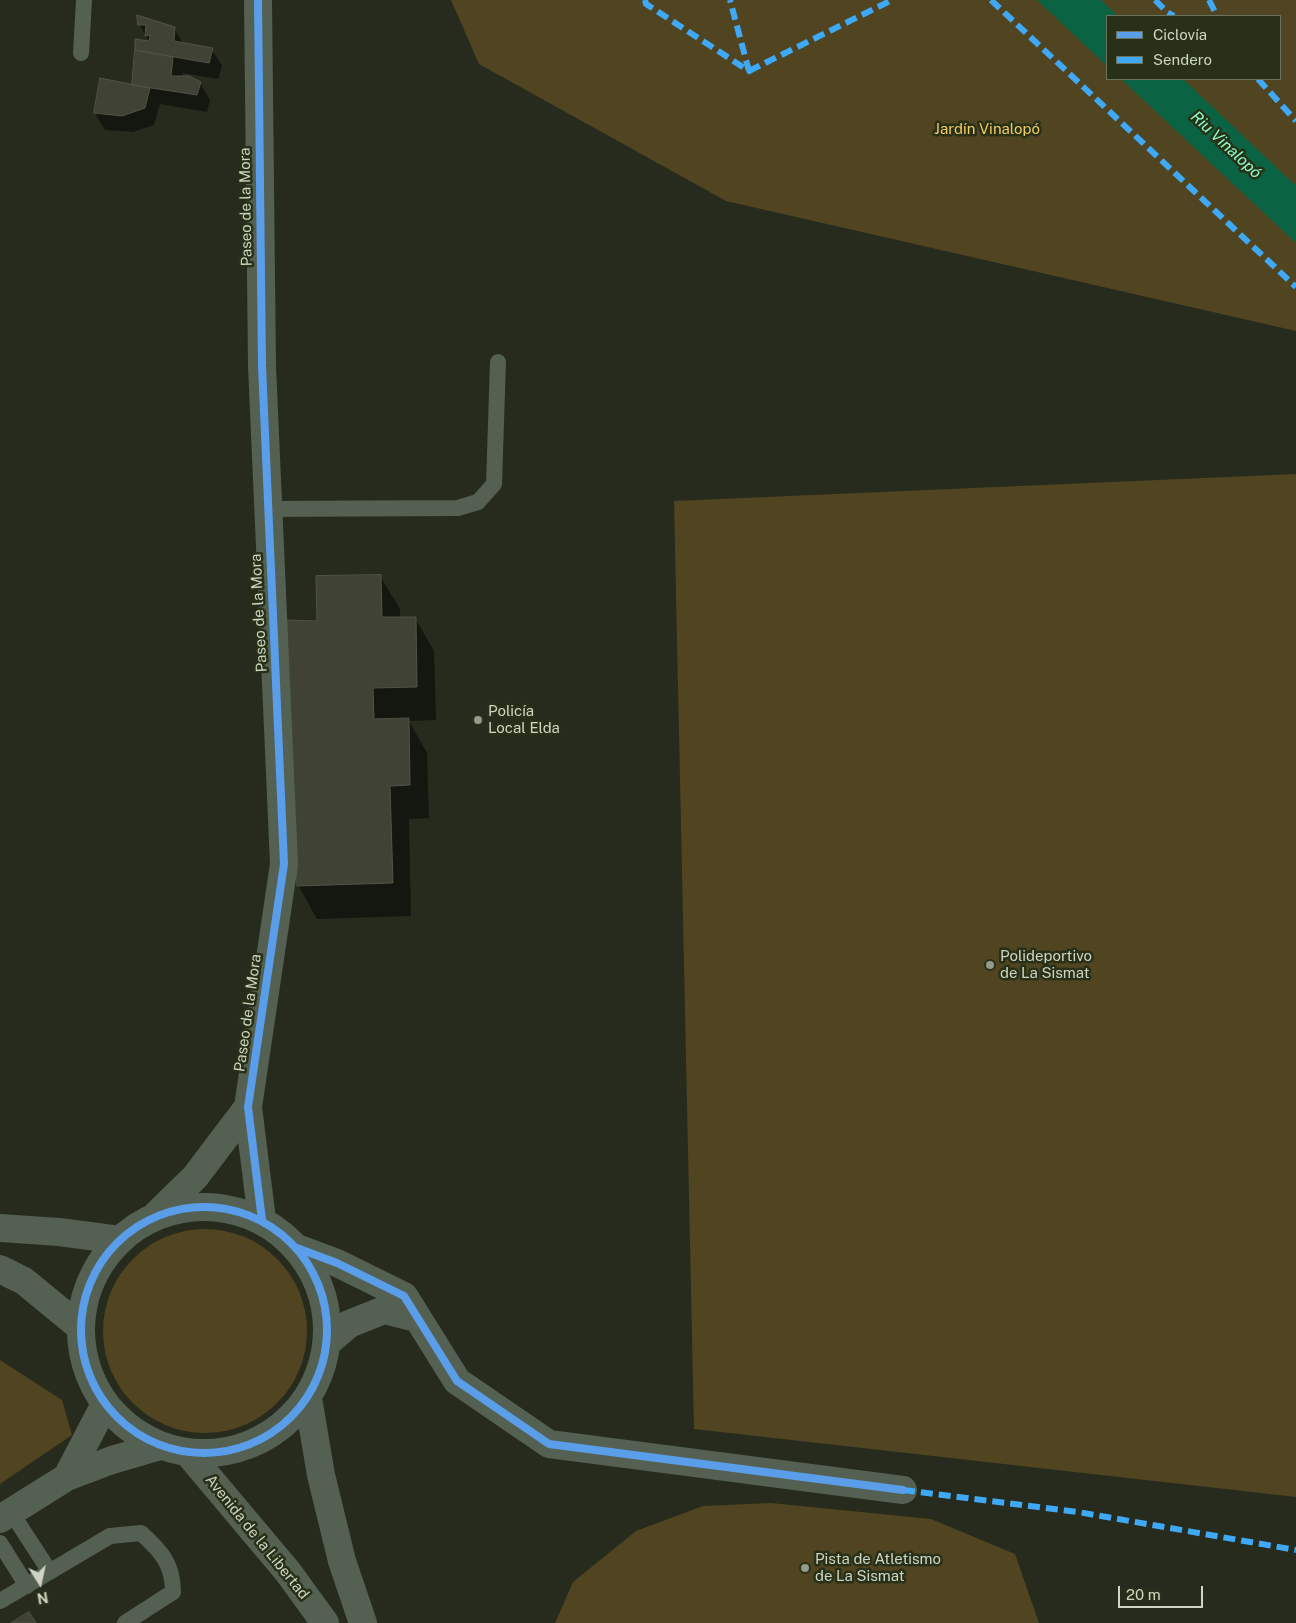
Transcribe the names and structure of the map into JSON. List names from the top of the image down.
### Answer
{
  "streets": {
    "street": ["Paseo de la Mora", "Avenida de la Libertad"]
  },
  "water": ["Riu Vinalopó"],
  "parks": ["Jardín Vinalopó"],
  "places": ["Policía Local Elda", "Polideportivo de La Sismat", "Pista de Atletismo de La Sismat"],
  "legend": ["Ciclovía", "Sendero"],
  "scale_bar": "20 m",
  "north": "bottom"
}
